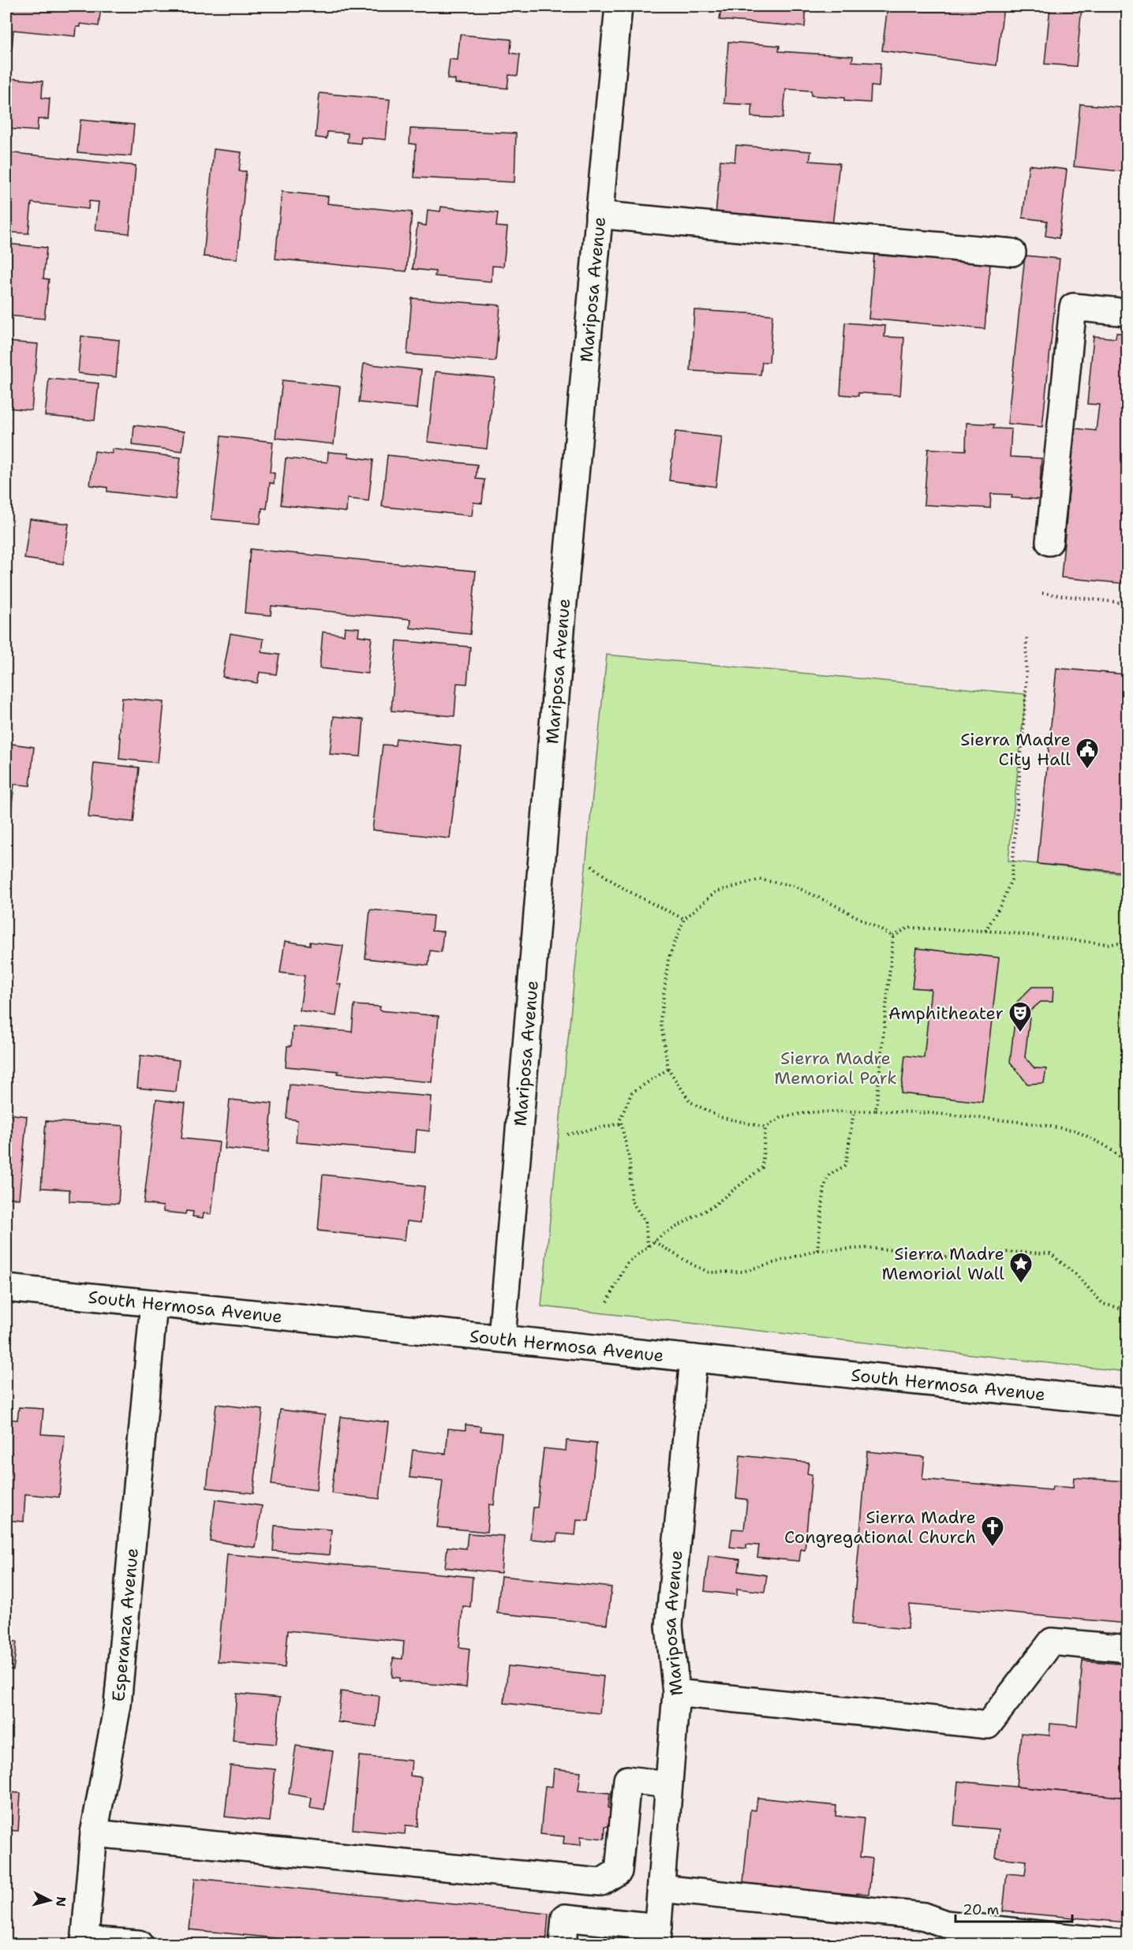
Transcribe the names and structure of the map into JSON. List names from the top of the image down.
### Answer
{
  "streets": {
    "street": ["Mariposa Avenue", "South Hermosa Avenue", "Esperanza Avenue"]
  },
  "crossings": [
    ["Mariposa Avenue", "South Hermosa Avenue"],
    ["South Hermosa Avenue", "Esperanza Avenue"]
  ],
  "parks": ["Sierra Madre Memorial Park"],
  "places": {
    "public building": ["Sierra Madre City Hall"],
    "theatre": ["Amphitheater"],
    "place": ["Sierra Madre Memorial Wall"],
    "church": ["Sierra Madre Congregational Church"]
  },
  "scale_bar": "20 m",
  "north": "right"
}
